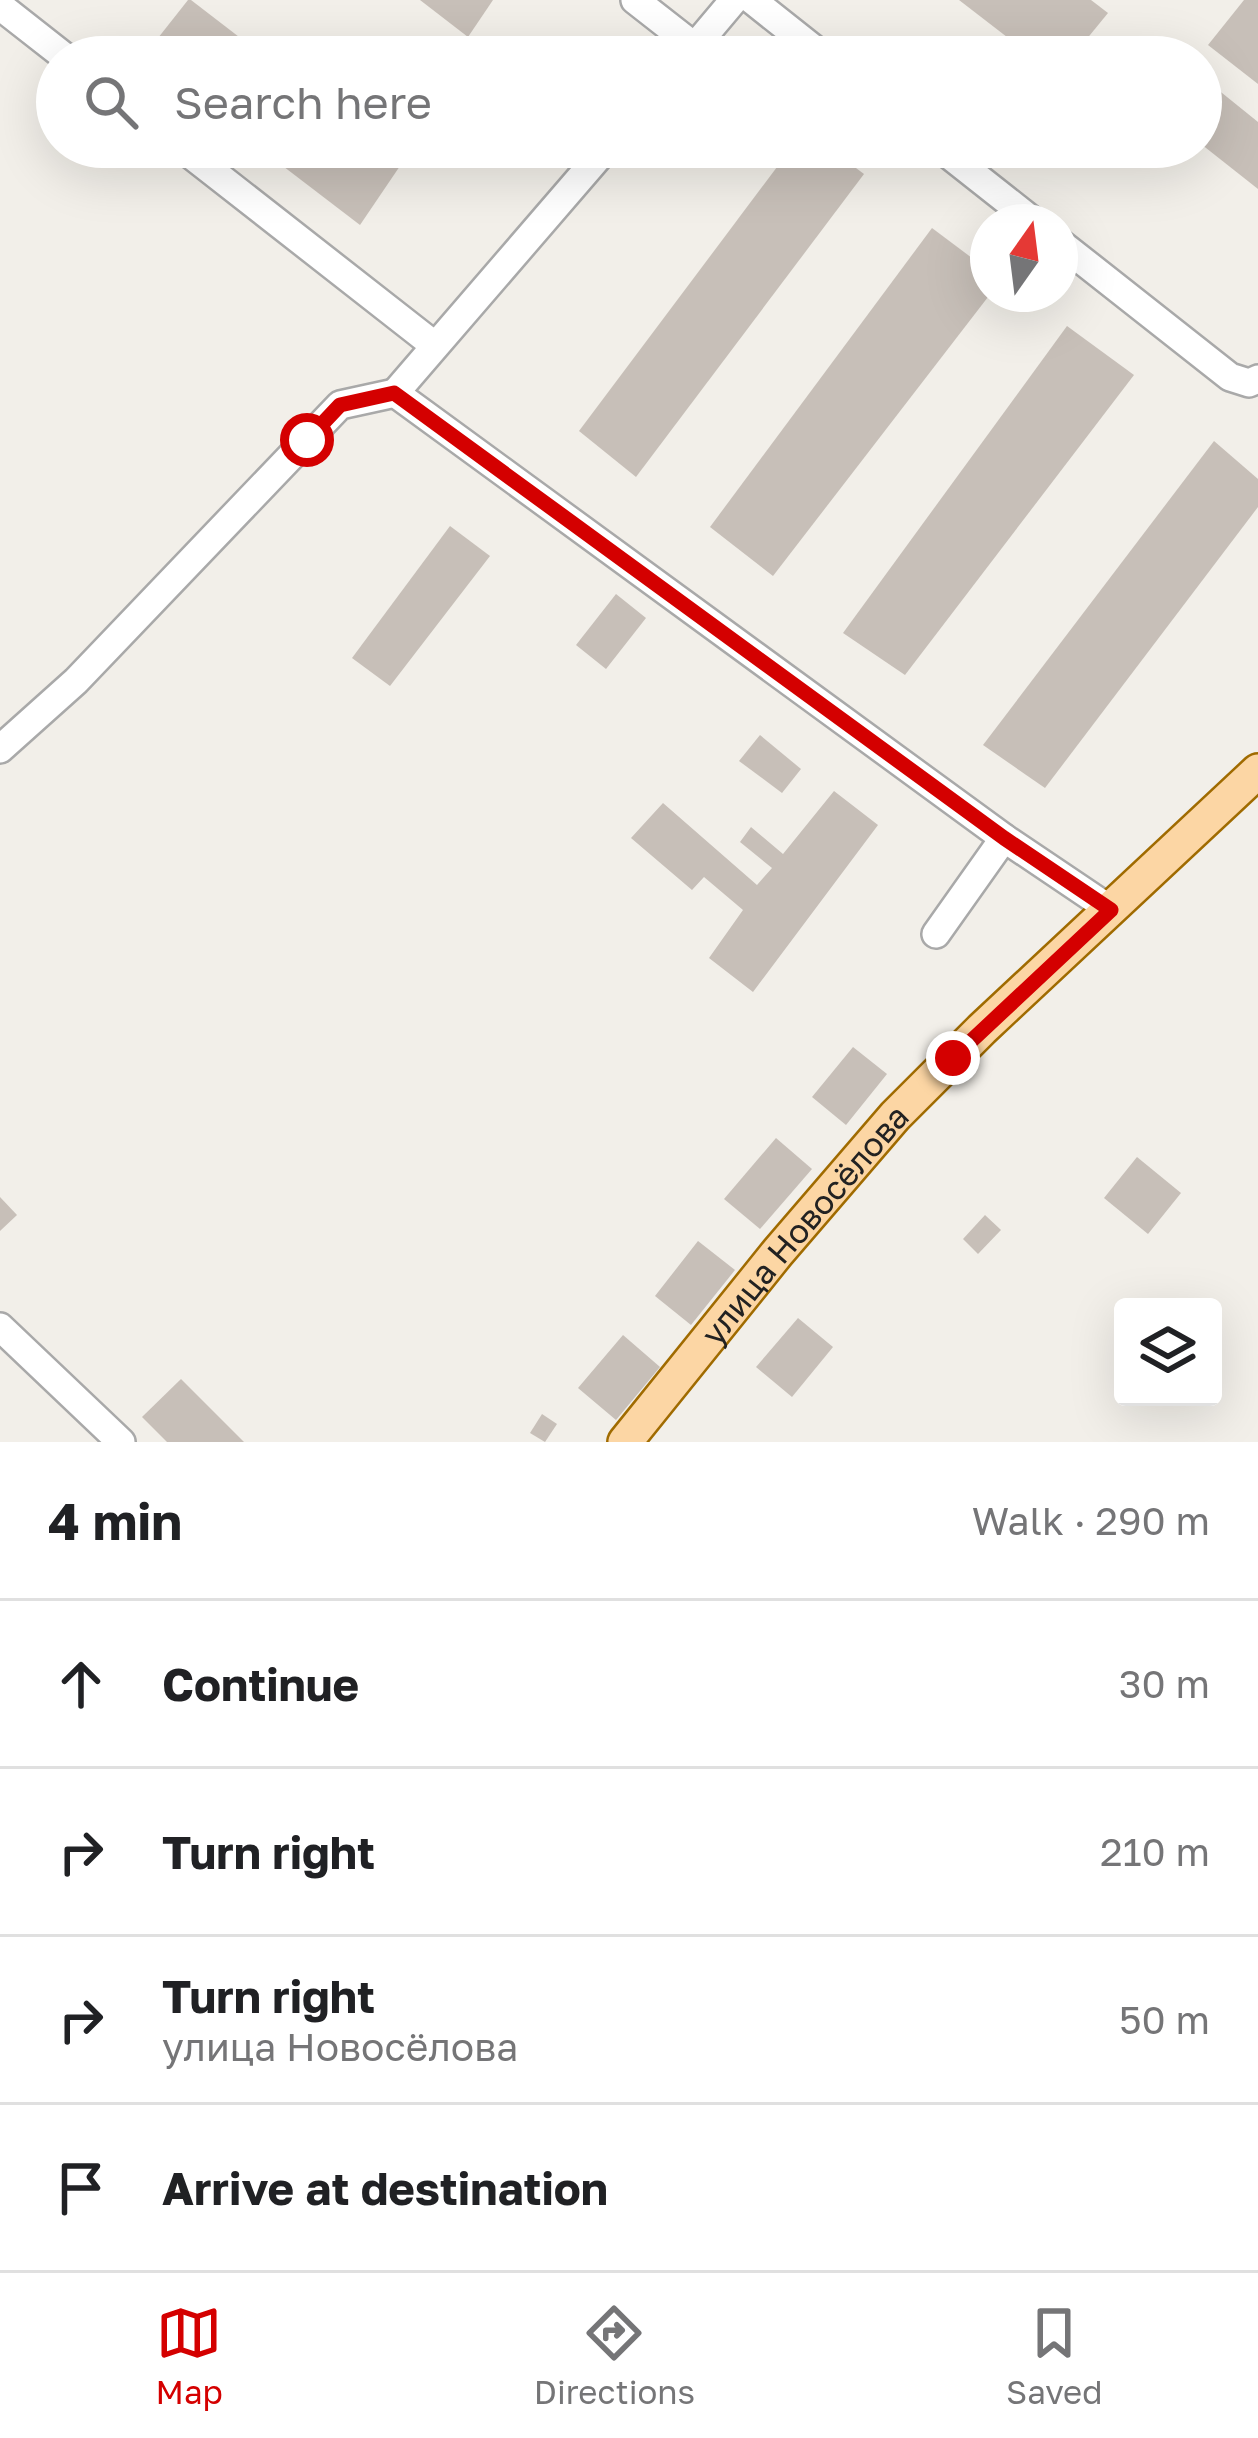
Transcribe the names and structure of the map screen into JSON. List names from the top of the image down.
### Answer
{
  "streets": {
    "main road": ["улица Новосёлова"]
  },
  "north": "top",
  "page": {
    "search": "Search here",
    "heading": ["4 min", "Walk · 290 m"],
    "list": [
      ["Continue", "30 m"],
      ["Turn right", "210 m"],
      ["Turn right", "улица Новосёлова", "50 m"],
      "Arrive at destination"
    ],
    "nav": ["Map", "Directions", "Saved"]
  }
}
